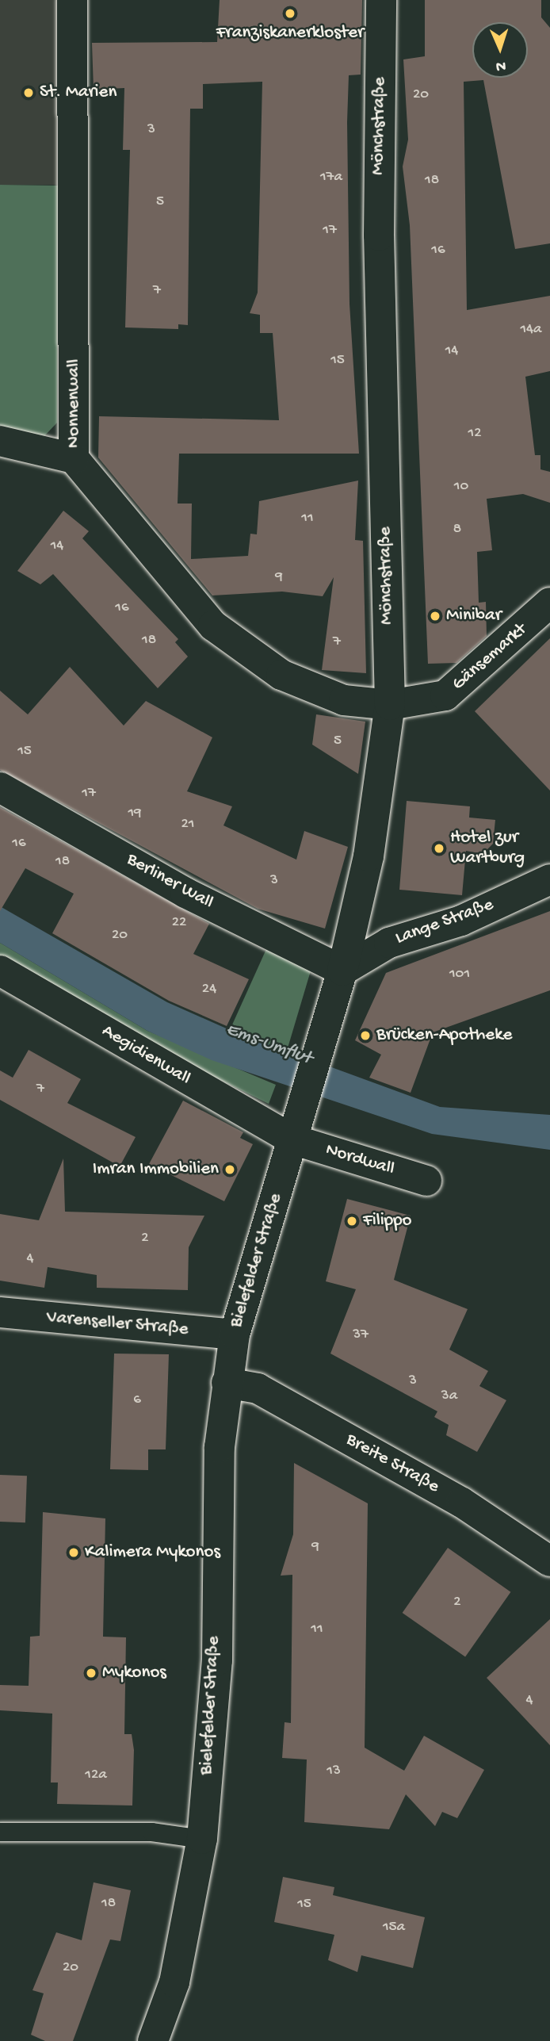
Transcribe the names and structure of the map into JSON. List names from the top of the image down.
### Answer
{
  "streets": {
    "street": [
      "Mönchstraße",
      "Nonnenwall",
      "Gänsemarkt",
      "Berliner Wall",
      "Lange Straße",
      "Aegidienwall",
      "Nordwall",
      "Bielefelder Straße",
      "Varenseller Straße",
      "Breite Straße"
    ]
  },
  "crossings": [
    ["Mönchstraße", "Nonnenwall"],
    ["Mönchstraße", "Gänsemarkt"],
    ["Mönchstraße", "Berliner Wall"],
    ["Mönchstraße", "Lange Straße"],
    ["Mönchstraße", "Aegidienwall"],
    ["Mönchstraße", "Nordwall"],
    ["Mönchstraße", "Bielefelder Straße"],
    ["Nonnenwall", "Gänsemarkt"],
    ["Berliner Wall", "Lange Straße"],
    ["Aegidienwall", "Nordwall"],
    ["Aegidienwall", "Bielefelder Straße"],
    ["Nordwall", "Bielefelder Straße"],
    ["Bielefelder Straße", "Varenseller Straße"],
    ["Bielefelder Straße", "Breite Straße"]
  ],
  "water": ["Ems-Umflut"],
  "places": [
    "Franziskanerkloster",
    "St. Marien",
    "Minibar",
    "Hotel zur Wartburg",
    "Brücken-Apotheke",
    "Imran Immobilien",
    "Filippo",
    "Kalimera Mykonos",
    "Mykonos"
  ],
  "house_numbers": [
    "20",
    "3",
    "17a",
    "18",
    "5",
    "17",
    "16",
    "7",
    "14a",
    "14",
    "15",
    "12",
    "10",
    "11",
    "8",
    "14",
    "9",
    "16",
    "18",
    "7",
    "5",
    "15",
    "17",
    "19",
    "21",
    "16",
    "18",
    "3",
    "22",
    "20",
    "101",
    "24",
    "7",
    "2",
    "4",
    "37",
    "3",
    "3a",
    "6",
    "9",
    "2",
    "11",
    "4",
    "13",
    "12a",
    "18",
    "15",
    "15a",
    "20"
  ],
  "north": "bottom"
}
